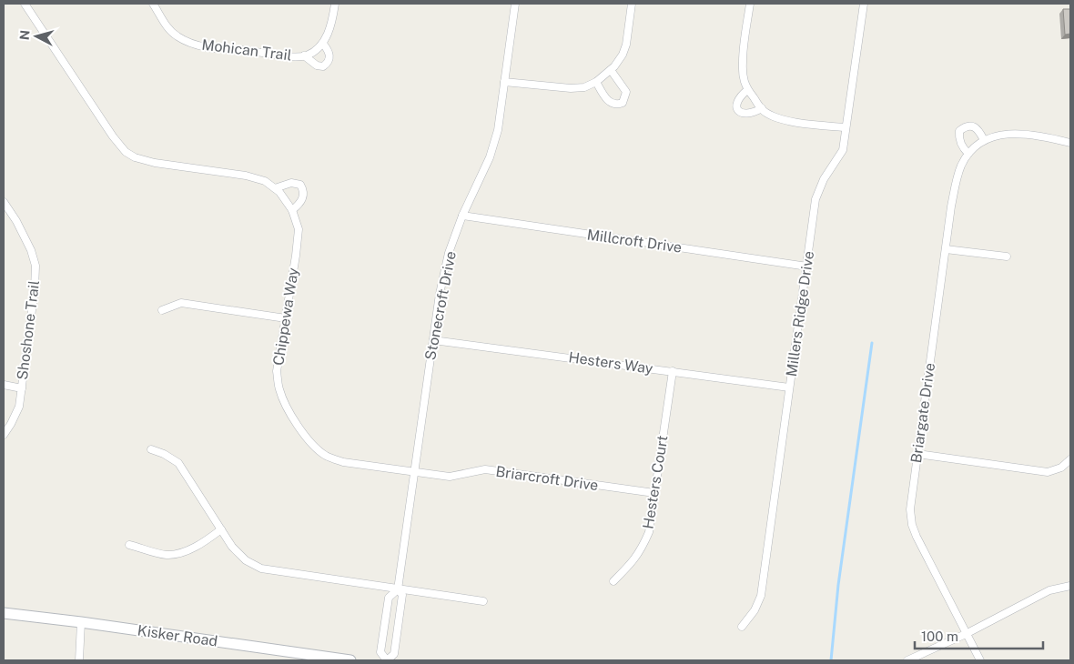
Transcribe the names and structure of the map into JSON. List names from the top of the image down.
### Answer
{
  "streets": {
    "main road": ["Kisker Road"],
    "street": [
      "Mohican Trail",
      "Millcroft Drive",
      "Stonecroft Drive",
      "Millers Ridge Drive",
      "Chippewa Way",
      "Shoshone Trail",
      "Hesters Way",
      "Briargate Drive",
      "Briarcroft Drive",
      "Hesters Court"
    ]
  },
  "crossings": [
    ["Millcroft Drive", "Stonecroft Drive"],
    ["Millcroft Drive", "Millers Ridge Drive"],
    ["Stonecroft Drive", "Chippewa Way"],
    ["Stonecroft Drive", "Hesters Way"],
    ["Stonecroft Drive", "Briarcroft Drive"],
    ["Millers Ridge Drive", "Hesters Way"],
    ["Chippewa Way", "Briarcroft Drive"],
    ["Hesters Way", "Hesters Court"],
    ["Briarcroft Drive", "Hesters Court"]
  ],
  "scale_bar": "100 m",
  "north": "left"
}
